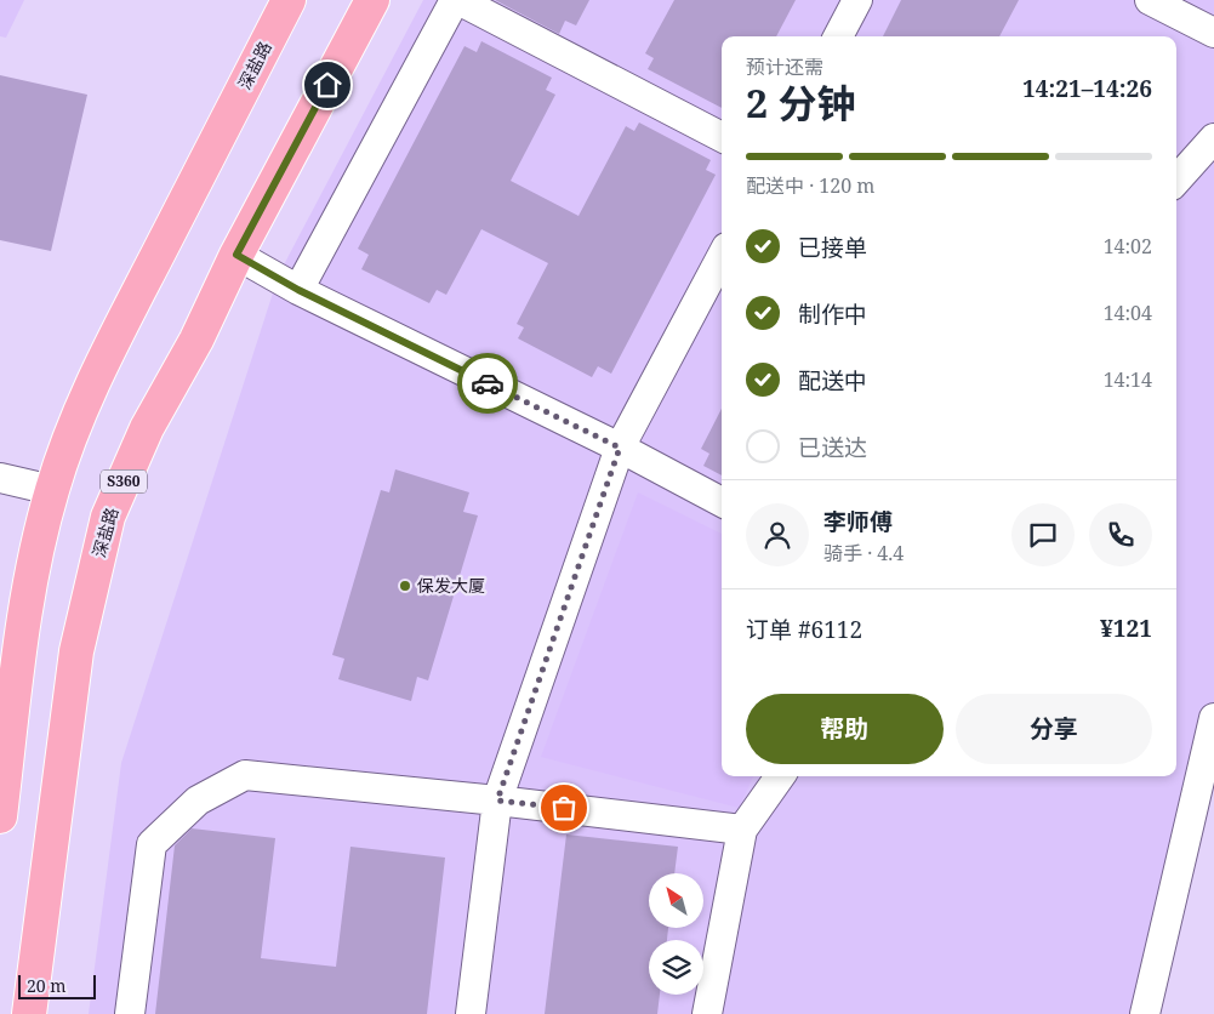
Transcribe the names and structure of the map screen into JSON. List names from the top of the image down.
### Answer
{
  "streets": {
    "main road": ["深盐路", "S360"]
  },
  "places": ["保发大厦"],
  "scale_bar": "20 m",
  "north": "top left",
  "page": {
    "heading": ["2 分钟", "预计还需", "14:21–14:26"],
    "panel": [
      "李师傅",
      "骑手 · 4.4",
      "订单 #6112",
      "¥121"
    ],
    "bar": "配送中 · 120 m",
    "list": [
      ["已接单", "14:02"],
      ["制作中", "14:04"],
      ["配送中", "14:14"],
      "已送达"
    ],
    "buttons": ["帮助", "分享"],
    "scale": "20 m"
  }
}
